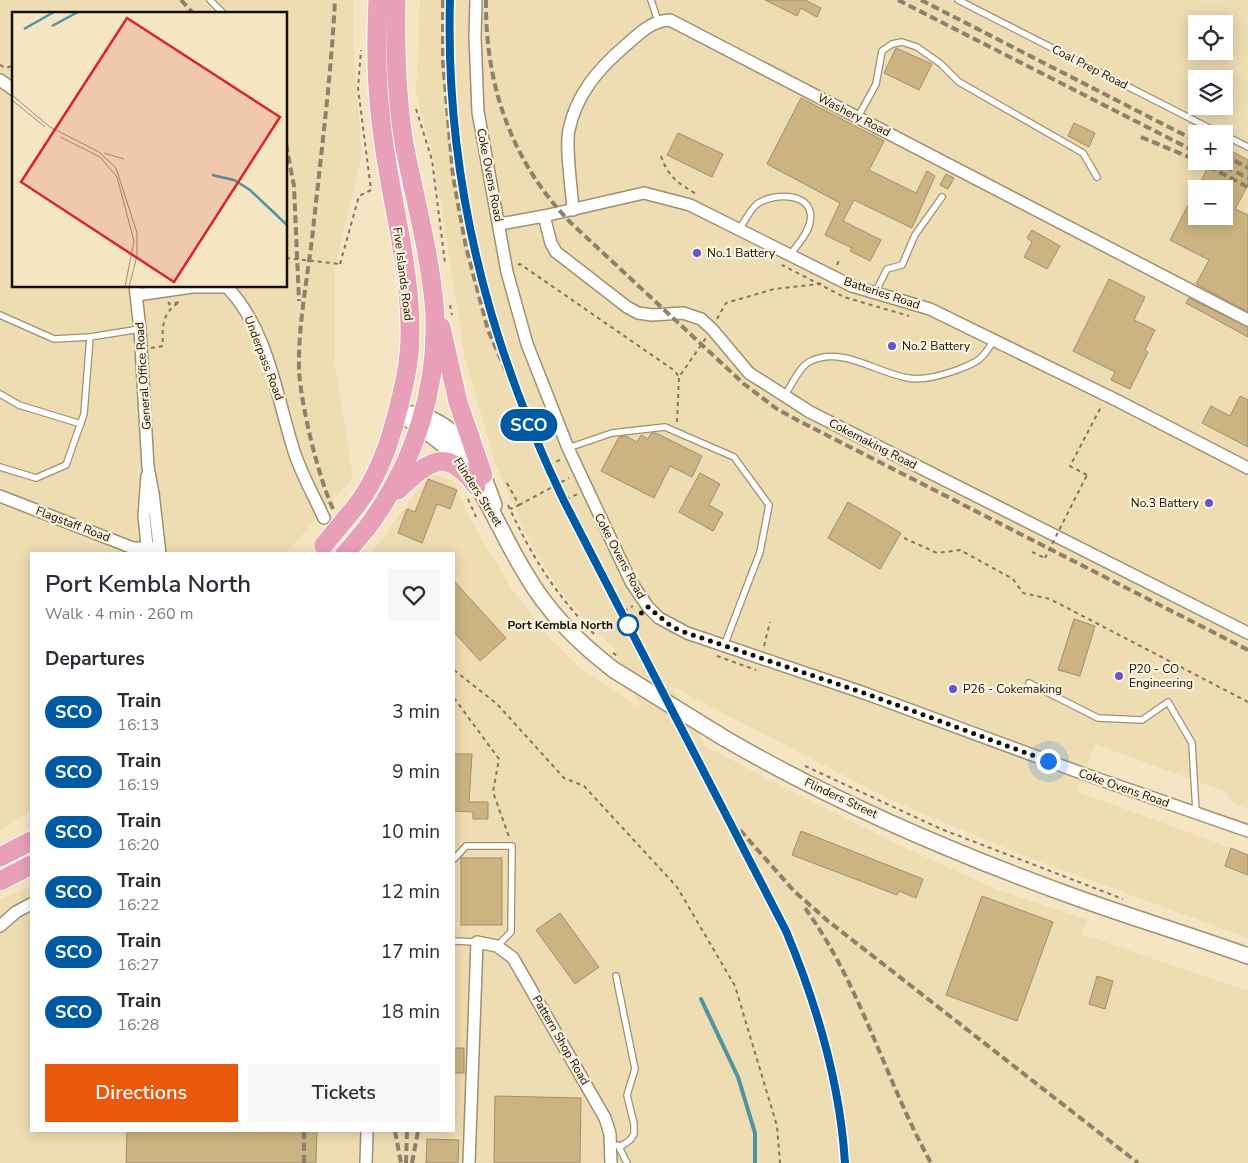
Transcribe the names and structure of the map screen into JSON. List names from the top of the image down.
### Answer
{
  "streets": {
    "main road": ["Five Islands Road"],
    "street": [
      "Washery Road",
      "Coke Ovens Road",
      "Batteries Road",
      "Underpass Road",
      "General Office Road",
      "Cokemaking Road",
      "Flinders Street",
      "Flagstaff Road",
      "Pattern Shop Road"
    ],
    "lane": ["Coal Prep Road"]
  },
  "crossings": [
    ["Coke Ovens Road", "Batteries Road"],
    ["Five Islands Road", "Flinders Street"],
    ["Batteries Road", "Cokemaking Road"],
    ["Underpass Road", "General Office Road"],
    ["General Office Road", "Flagstaff Road"]
  ],
  "places": [
    "No.1 Battery",
    "No.2 Battery",
    "No.3 Battery",
    "Port Kembla North",
    "P20 - CO Engineering",
    "P26 - Cokemaking"
  ],
  "page": {
    "on_map": "SCO",
    "map_buttons": ["+", "−"],
    "heading": [
      ["Port Kembla North", "Walk · 4 min · 260 m"],
      "Departures"
    ],
    "list": [
      {
        "mark": "SCO",
        "name": "Train",
        "note": "16:13",
        "value": "3 min"
      },
      {
        "mark": "SCO",
        "name": "Train",
        "note": "16:19",
        "value": "9 min"
      },
      {
        "mark": "SCO",
        "name": "Train",
        "note": "16:20",
        "value": "10 min"
      },
      {
        "mark": "SCO",
        "name": "Train",
        "note": "16:22",
        "value": "12 min"
      },
      {
        "mark": "SCO",
        "name": "Train",
        "note": "16:27",
        "value": "17 min"
      },
      {
        "mark": "SCO",
        "name": "Train",
        "note": "16:28",
        "value": "18 min"
      }
    ],
    "buttons": ["Directions", "Tickets"]
  }
}
